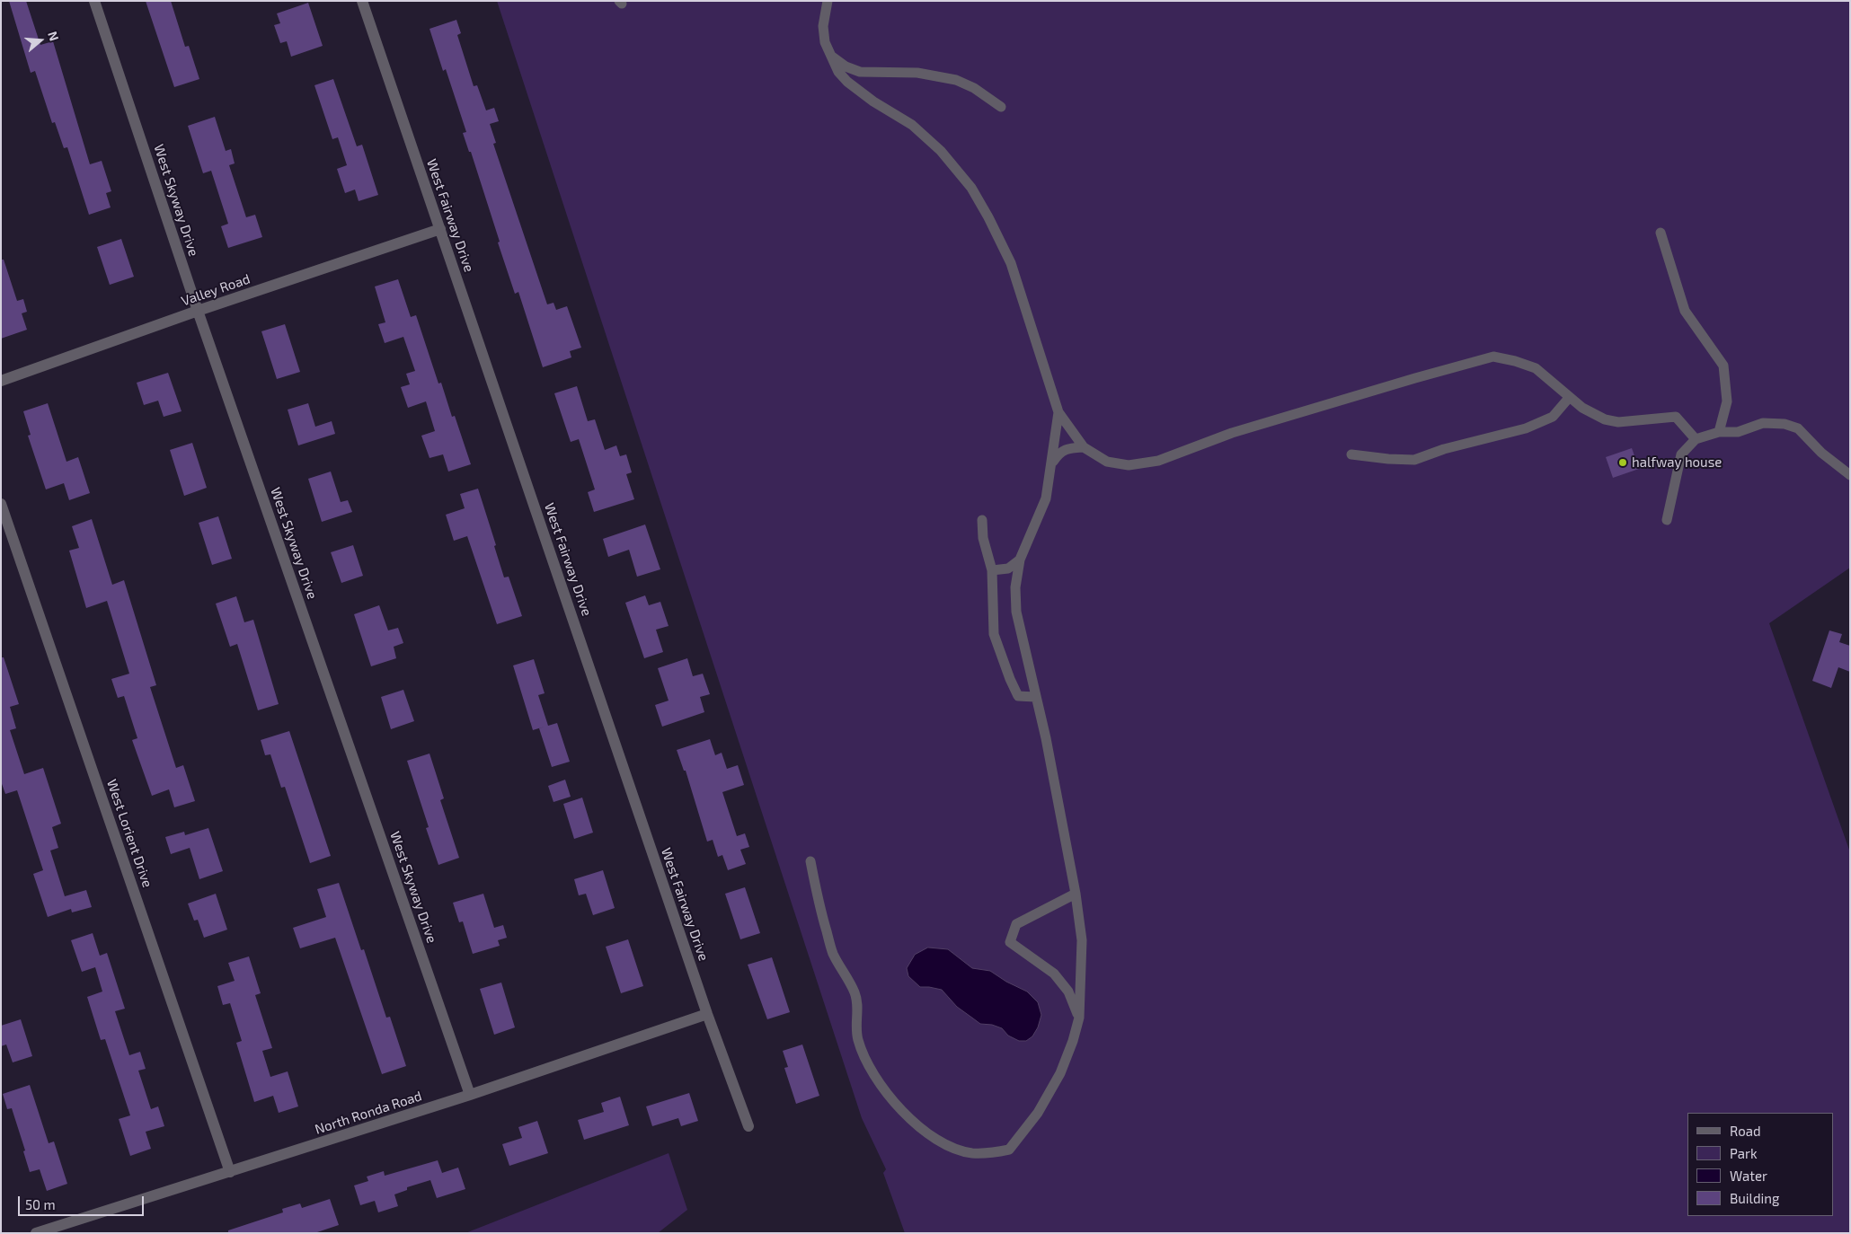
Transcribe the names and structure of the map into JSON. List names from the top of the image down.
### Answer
{
  "streets": {
    "street": [
      "West Skyway Drive",
      "West Fairway Drive",
      "Valley Road",
      "West Lorient Drive",
      "North Ronda Road"
    ]
  },
  "crossings": [
    ["West Skyway Drive", "Valley Road"],
    ["West Skyway Drive", "North Ronda Road"],
    ["West Fairway Drive", "Valley Road"],
    ["West Fairway Drive", "North Ronda Road"],
    ["West Lorient Drive", "North Ronda Road"]
  ],
  "places": ["halfway house"],
  "legend": [
    "Road",
    "Park",
    "Water",
    "Building"
  ],
  "scale_bar": "50 m",
  "north": "right"
}
